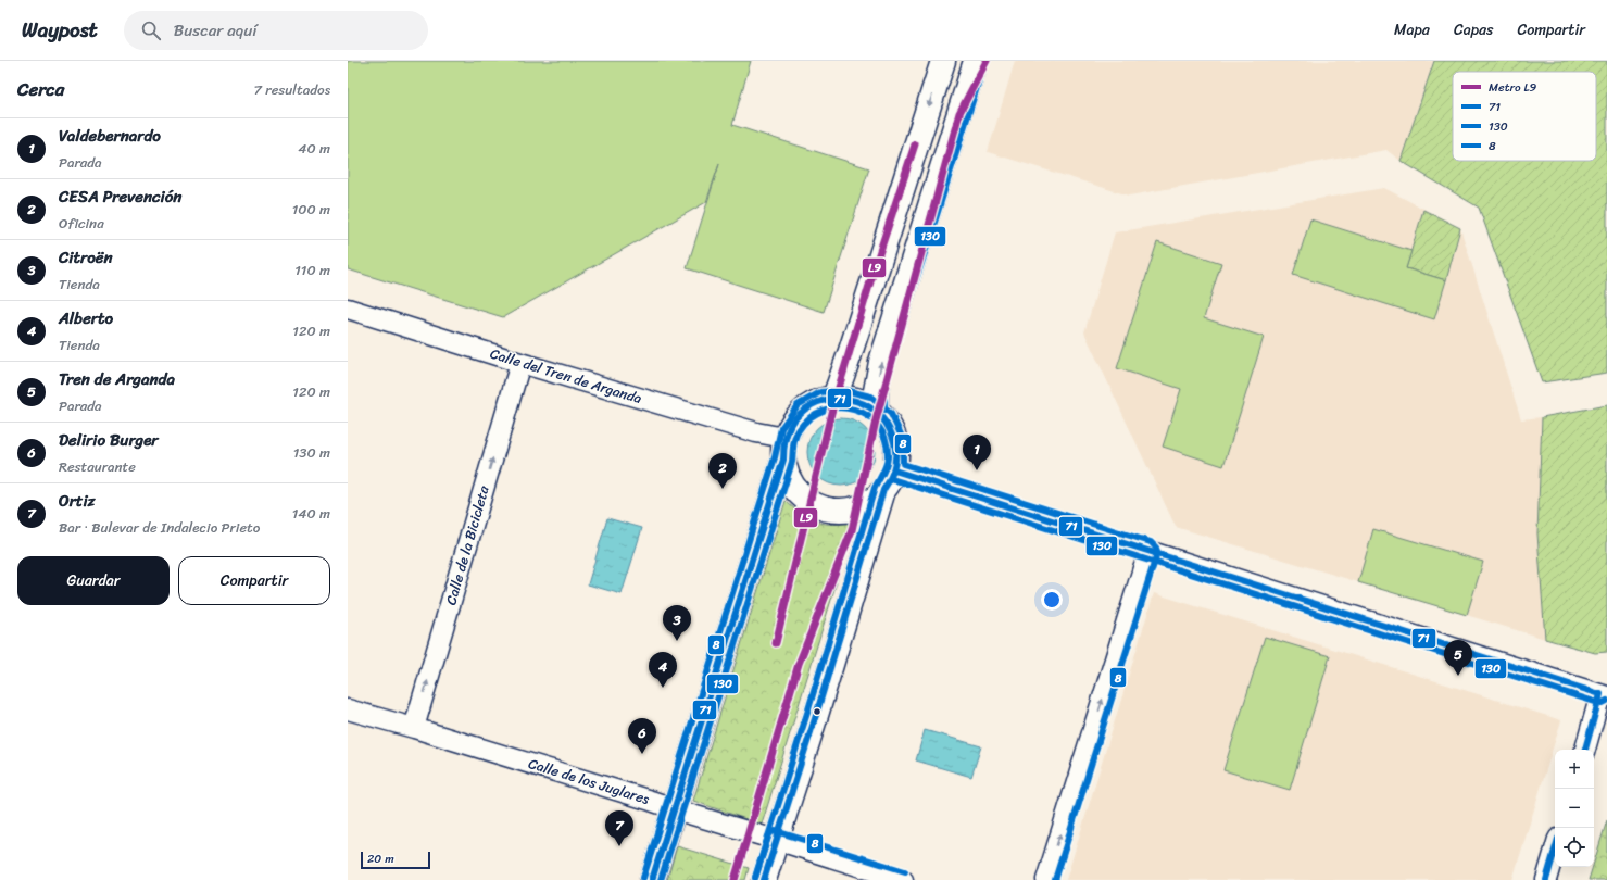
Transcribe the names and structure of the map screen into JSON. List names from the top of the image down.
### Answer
{
  "streets": {
    "street": ["Calle del Tren de Arganda", "Calle de la Bicicleta", "Calle de los Juglares"]
  },
  "crossings": [
    ["Calle del Tren de Arganda", "Calle de la Bicicleta"],
    ["Calle de la Bicicleta", "Calle de los Juglares"]
  ],
  "one_way": ["Calle de la Bicicleta"],
  "lines": [
    "metro line L9",
    "transit line 130",
    "transit line 8",
    "transit line 71"
  ],
  "legend": [
    "Metro L9",
    "71",
    "130",
    "8"
  ],
  "scale_bar": "20 m",
  "page": {
    "header": "Waypost",
    "search": "Buscar aquí",
    "nav": ["Mapa", "Capas", "Compartir"],
    "heading": ["Cerca", "7 resultados"],
    "list": [
      {
        "mark": "1",
        "name": "Valdebernardo",
        "note": "Parada",
        "value": "40 m"
      },
      {
        "mark": "2",
        "name": "CESA Prevención",
        "note": "Oficina",
        "value": "100 m"
      },
      {
        "mark": "3",
        "name": "Citroën",
        "note": "Tienda",
        "value": "110 m"
      },
      {
        "mark": "4",
        "name": "Alberto",
        "note": "Tienda",
        "value": "120 m"
      },
      {
        "mark": "5",
        "name": "Tren de Arganda",
        "note": "Parada",
        "value": "120 m"
      },
      {
        "mark": "6",
        "name": "Delirio Burger",
        "note": "Restaurante",
        "value": "130 m"
      },
      {
        "mark": "7",
        "name": "Ortiz",
        "note": "Bar · Bulevar de Indalecio Prieto",
        "value": "140 m"
      }
    ],
    "pins": [
      "1",
      "2",
      "3",
      "5",
      "4",
      "6",
      "7"
    ],
    "buttons": ["Guardar", "Compartir"],
    "map_buttons": ["+", "−"],
    "scale": "20 m"
  }
}
